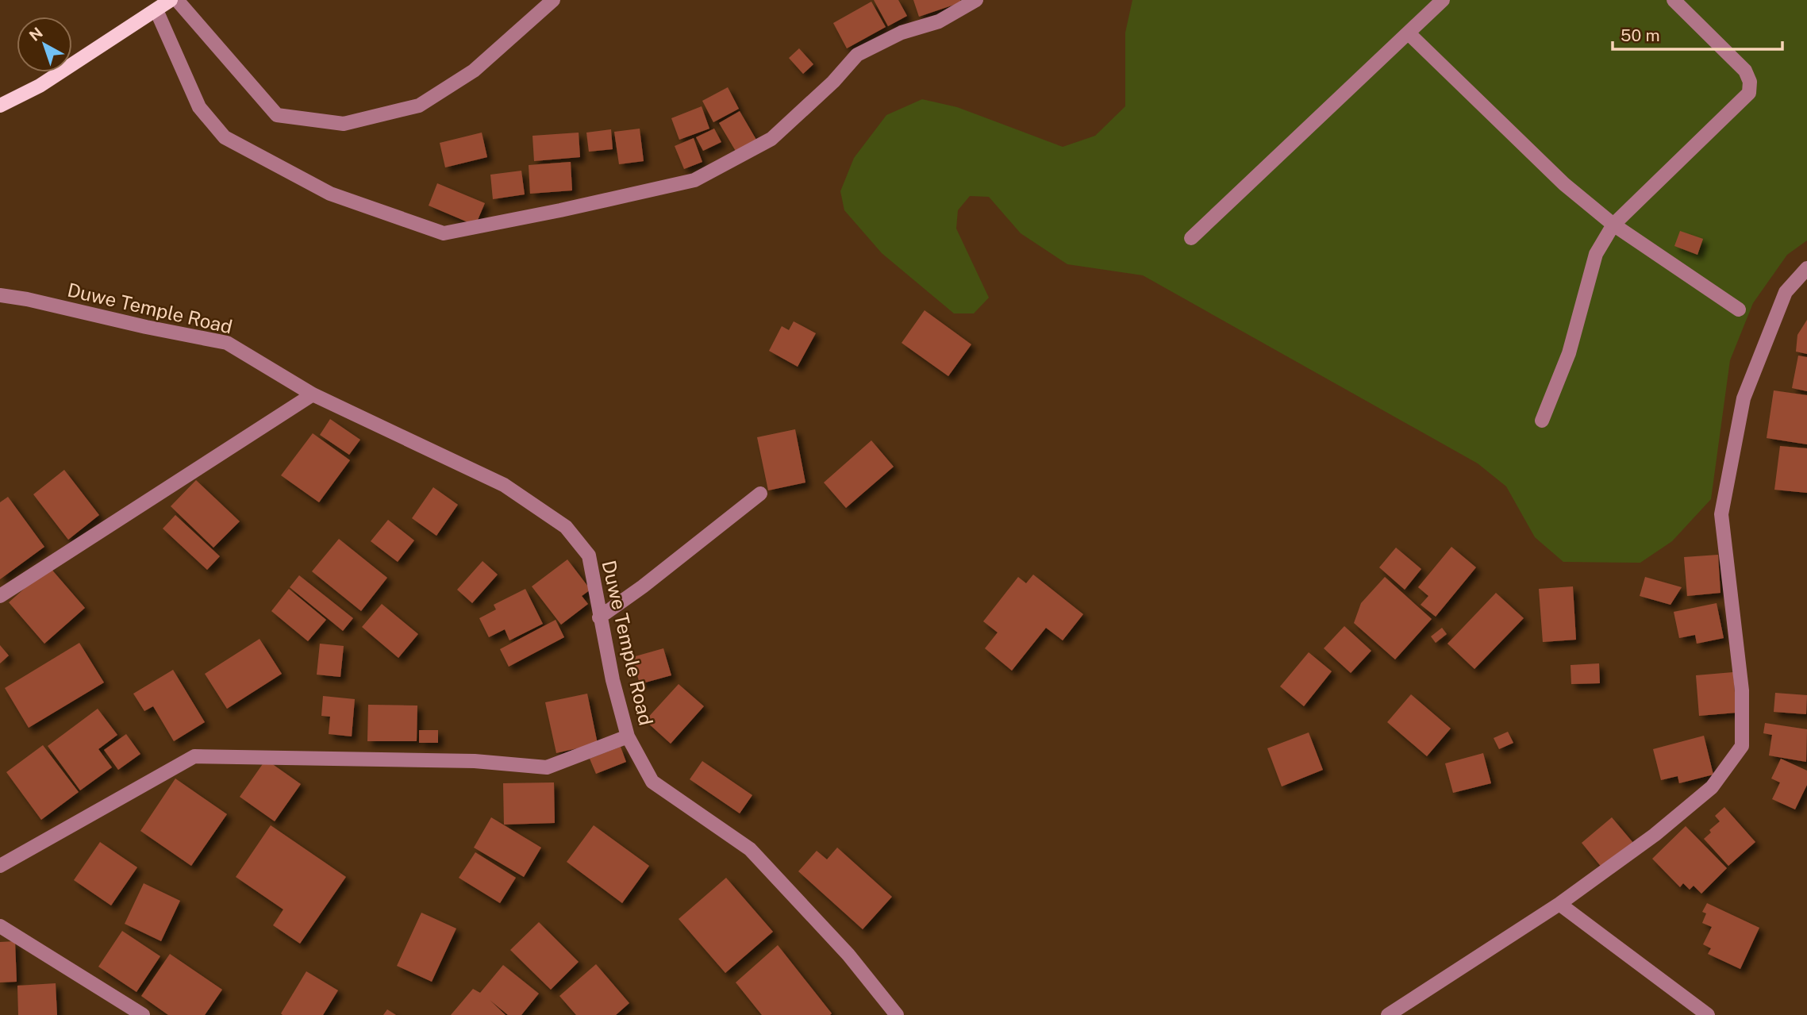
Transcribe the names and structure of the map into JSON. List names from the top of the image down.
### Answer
{
  "streets": {
    "street": ["Duwe Temple Road"]
  },
  "scale_bar": "50 m",
  "north": "top left"
}
